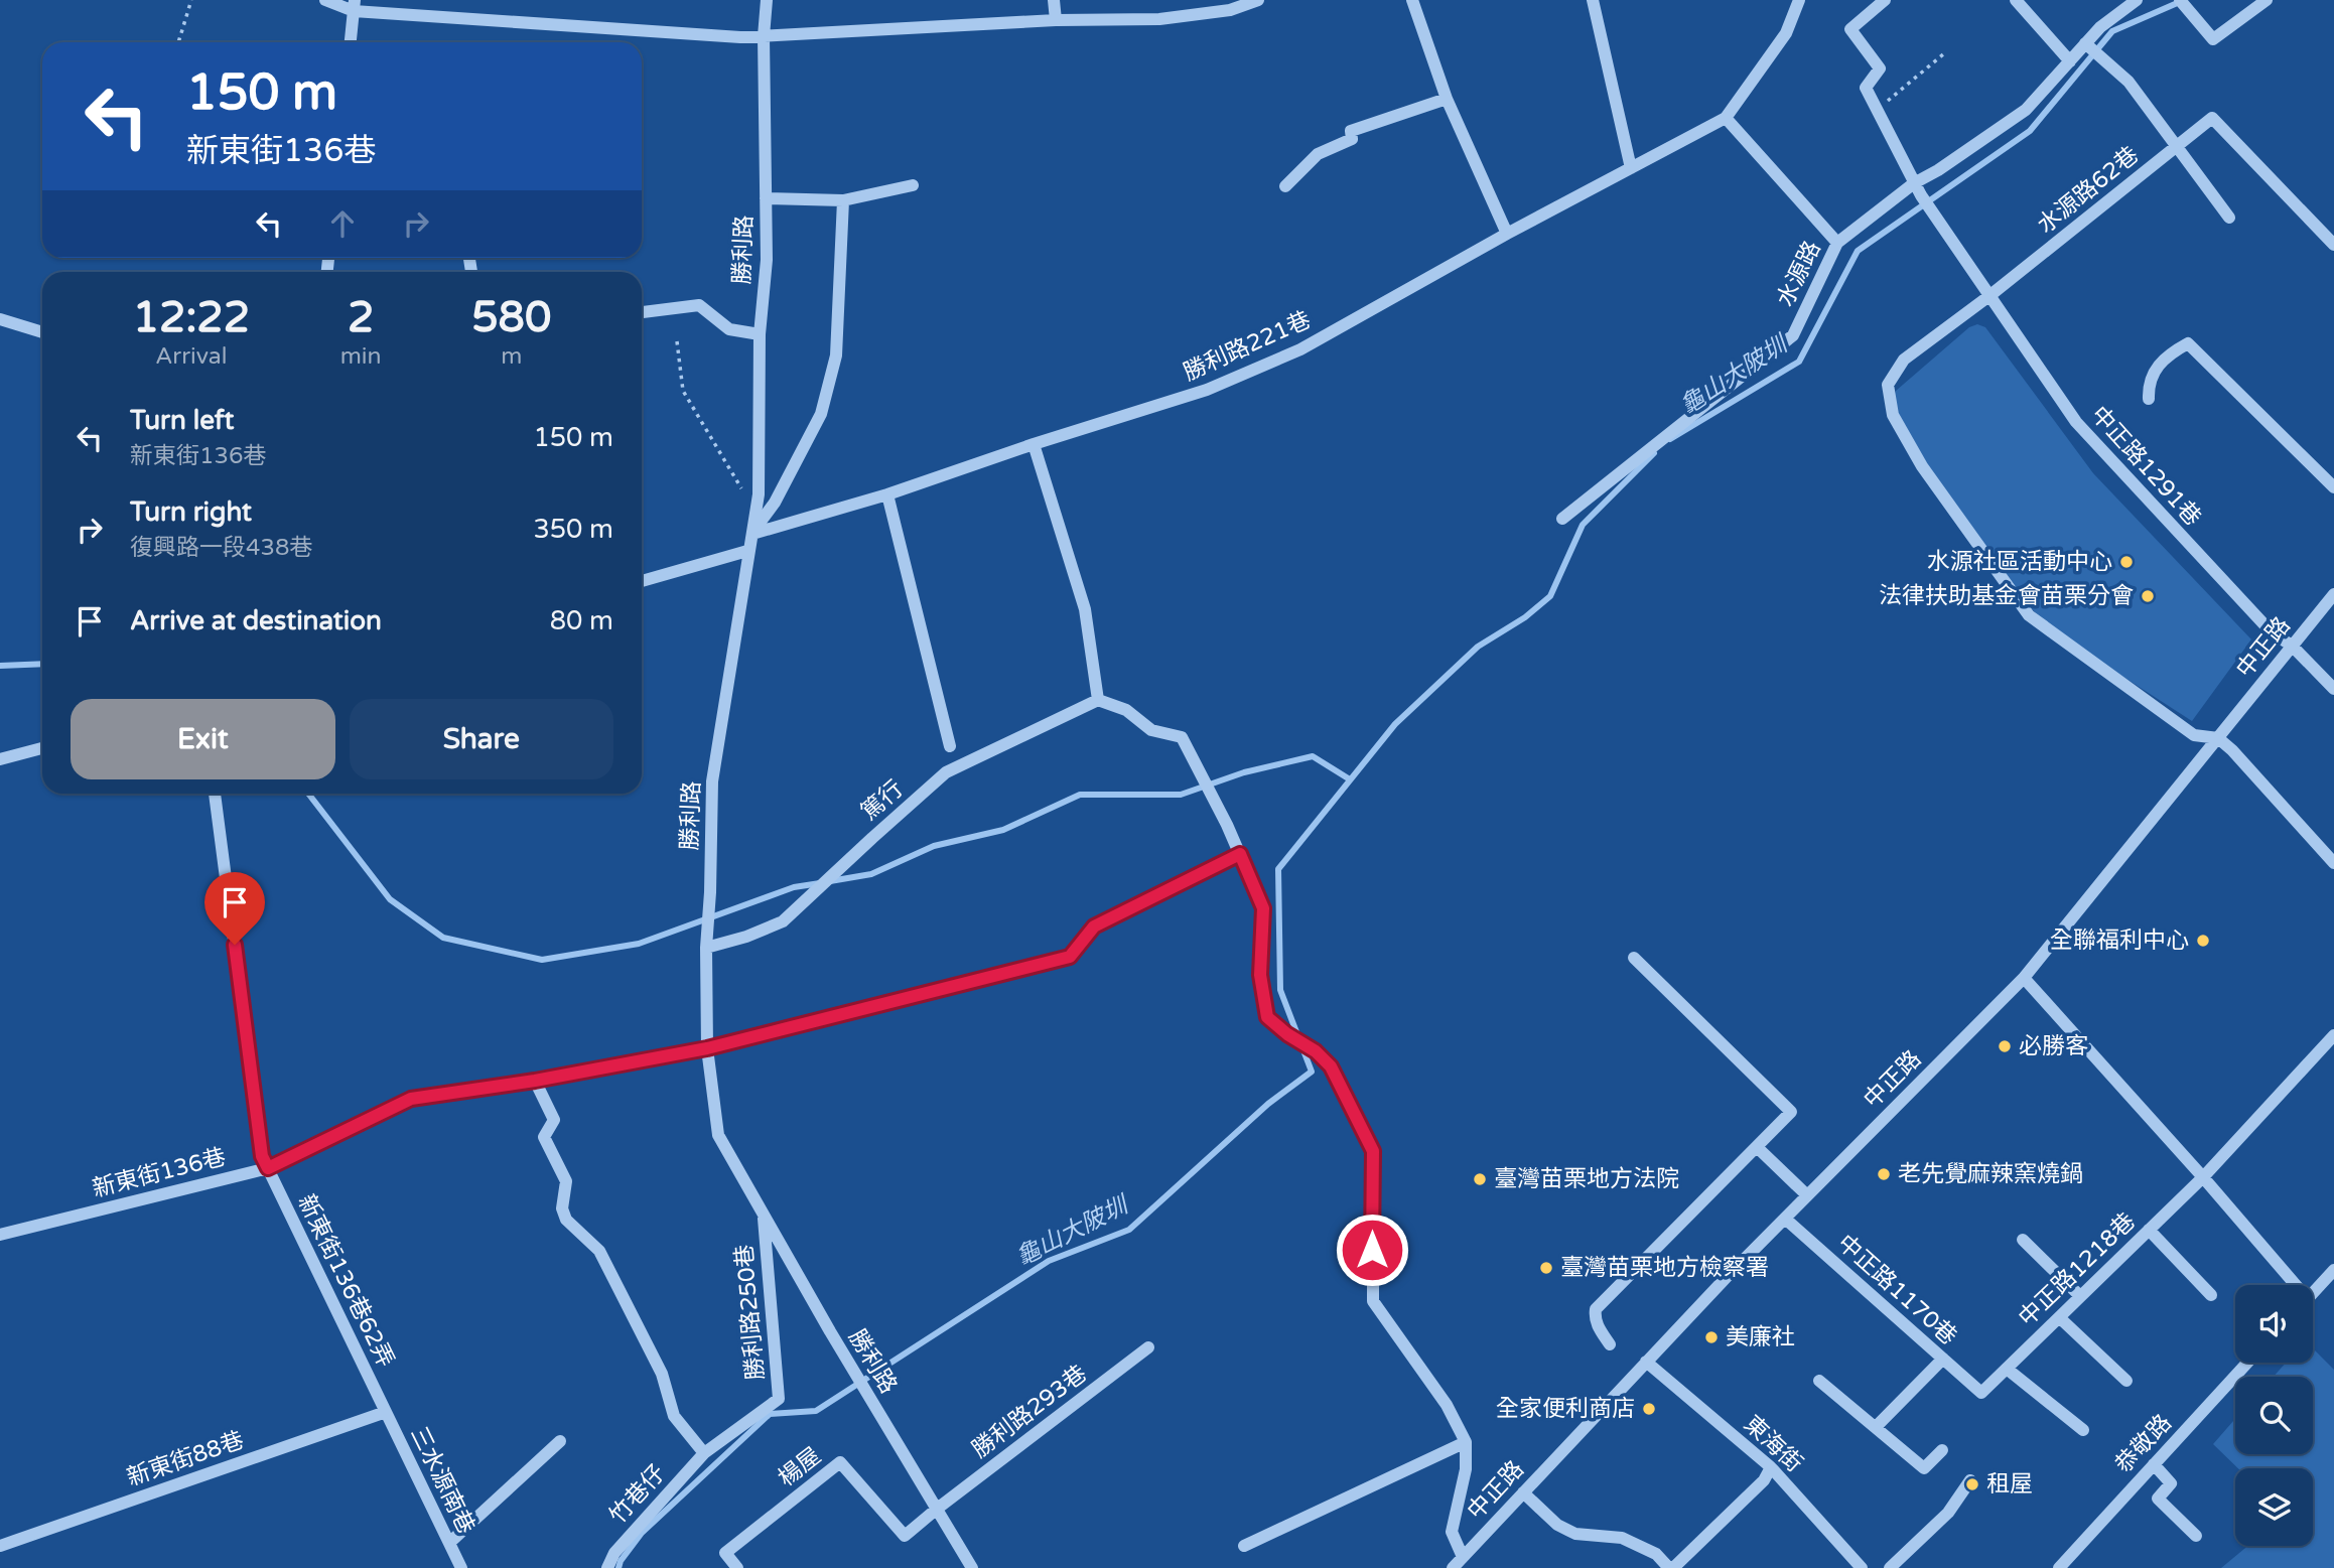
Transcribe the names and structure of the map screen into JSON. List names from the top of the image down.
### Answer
{
  "streets": {
    "street": [
      "水源路62巷",
      "勝利路",
      "水源路",
      "勝利路221巷",
      "中正路1291巷",
      "中正路",
      "篤行",
      "新東街136巷",
      "中正路1218巷",
      "新東街136巷62弄",
      "中正路1170巷",
      "勝利路250巷",
      "勝利路293巷",
      "東海街",
      "恭敬路",
      "新東街88巷",
      "楊屋",
      "三水源南巷",
      "竹巷仔"
    ]
  },
  "crossings": [
    ["水源路62巷", "中正路1291巷"],
    ["水源路62巷", "中正路"],
    ["勝利路", "勝利路221巷"],
    ["勝利路", "篤行"],
    ["勝利路", "新東街136巷"],
    ["勝利路", "勝利路250巷"],
    ["勝利路", "勝利路293巷"],
    ["勝利路", "楊屋"],
    ["中正路1291巷", "中正路"],
    ["中正路", "中正路1170巷"],
    ["中正路", "東海街"],
    ["新東街136巷", "新東街136巷62弄"],
    ["中正路1218巷", "中正路1170巷"],
    ["新東街136巷62弄", "新東街88巷"],
    ["新東街136巷62弄", "三水源南巷"],
    ["勝利路250巷", "竹巷仔"],
    ["勝利路293巷", "楊屋"],
    ["新東街88巷", "三水源南巷"]
  ],
  "water": ["龜山大陂圳"],
  "places": [
    "水源社區活動中心",
    "法律扶助基金會苗栗分會",
    "全聯福利中心",
    "必勝客",
    "老先覺麻辣窯燒鍋",
    "臺灣苗栗地方法院",
    "臺灣苗栗地方檢察署",
    "美廉社",
    "全家便利商店",
    "租屋"
  ],
  "page": {
    "turn": ["150 m", "新東街136巷"],
    "eta": [
      "12:22",
      "Arrival",
      "2",
      "min",
      "580",
      "m"
    ],
    "list": [
      {
        "name": "Turn left",
        "note": "新東街136巷",
        "value": "150 m"
      },
      {
        "name": "Turn right",
        "note": "復興路一段438巷",
        "value": "350 m"
      },
      {
        "name": "Arrive at destination",
        "value": "80 m"
      }
    ],
    "buttons": ["Exit", "Share"]
  }
}
